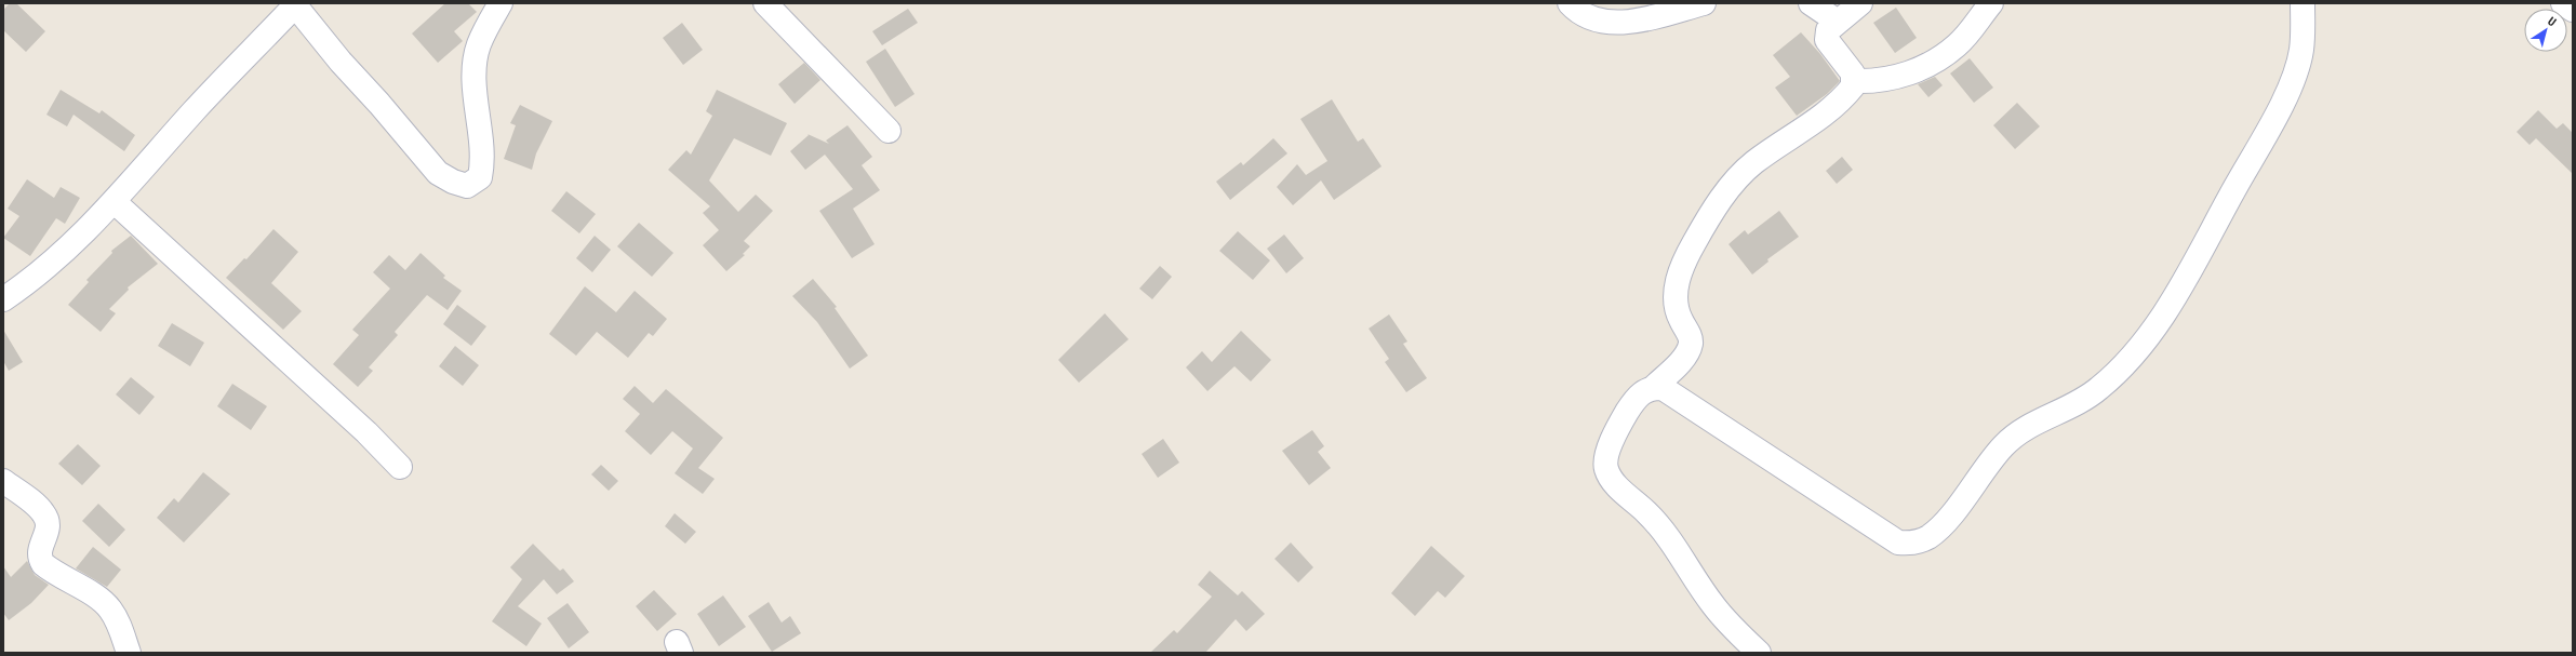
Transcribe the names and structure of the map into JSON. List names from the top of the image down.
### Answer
{
  "north": "top right"
}
